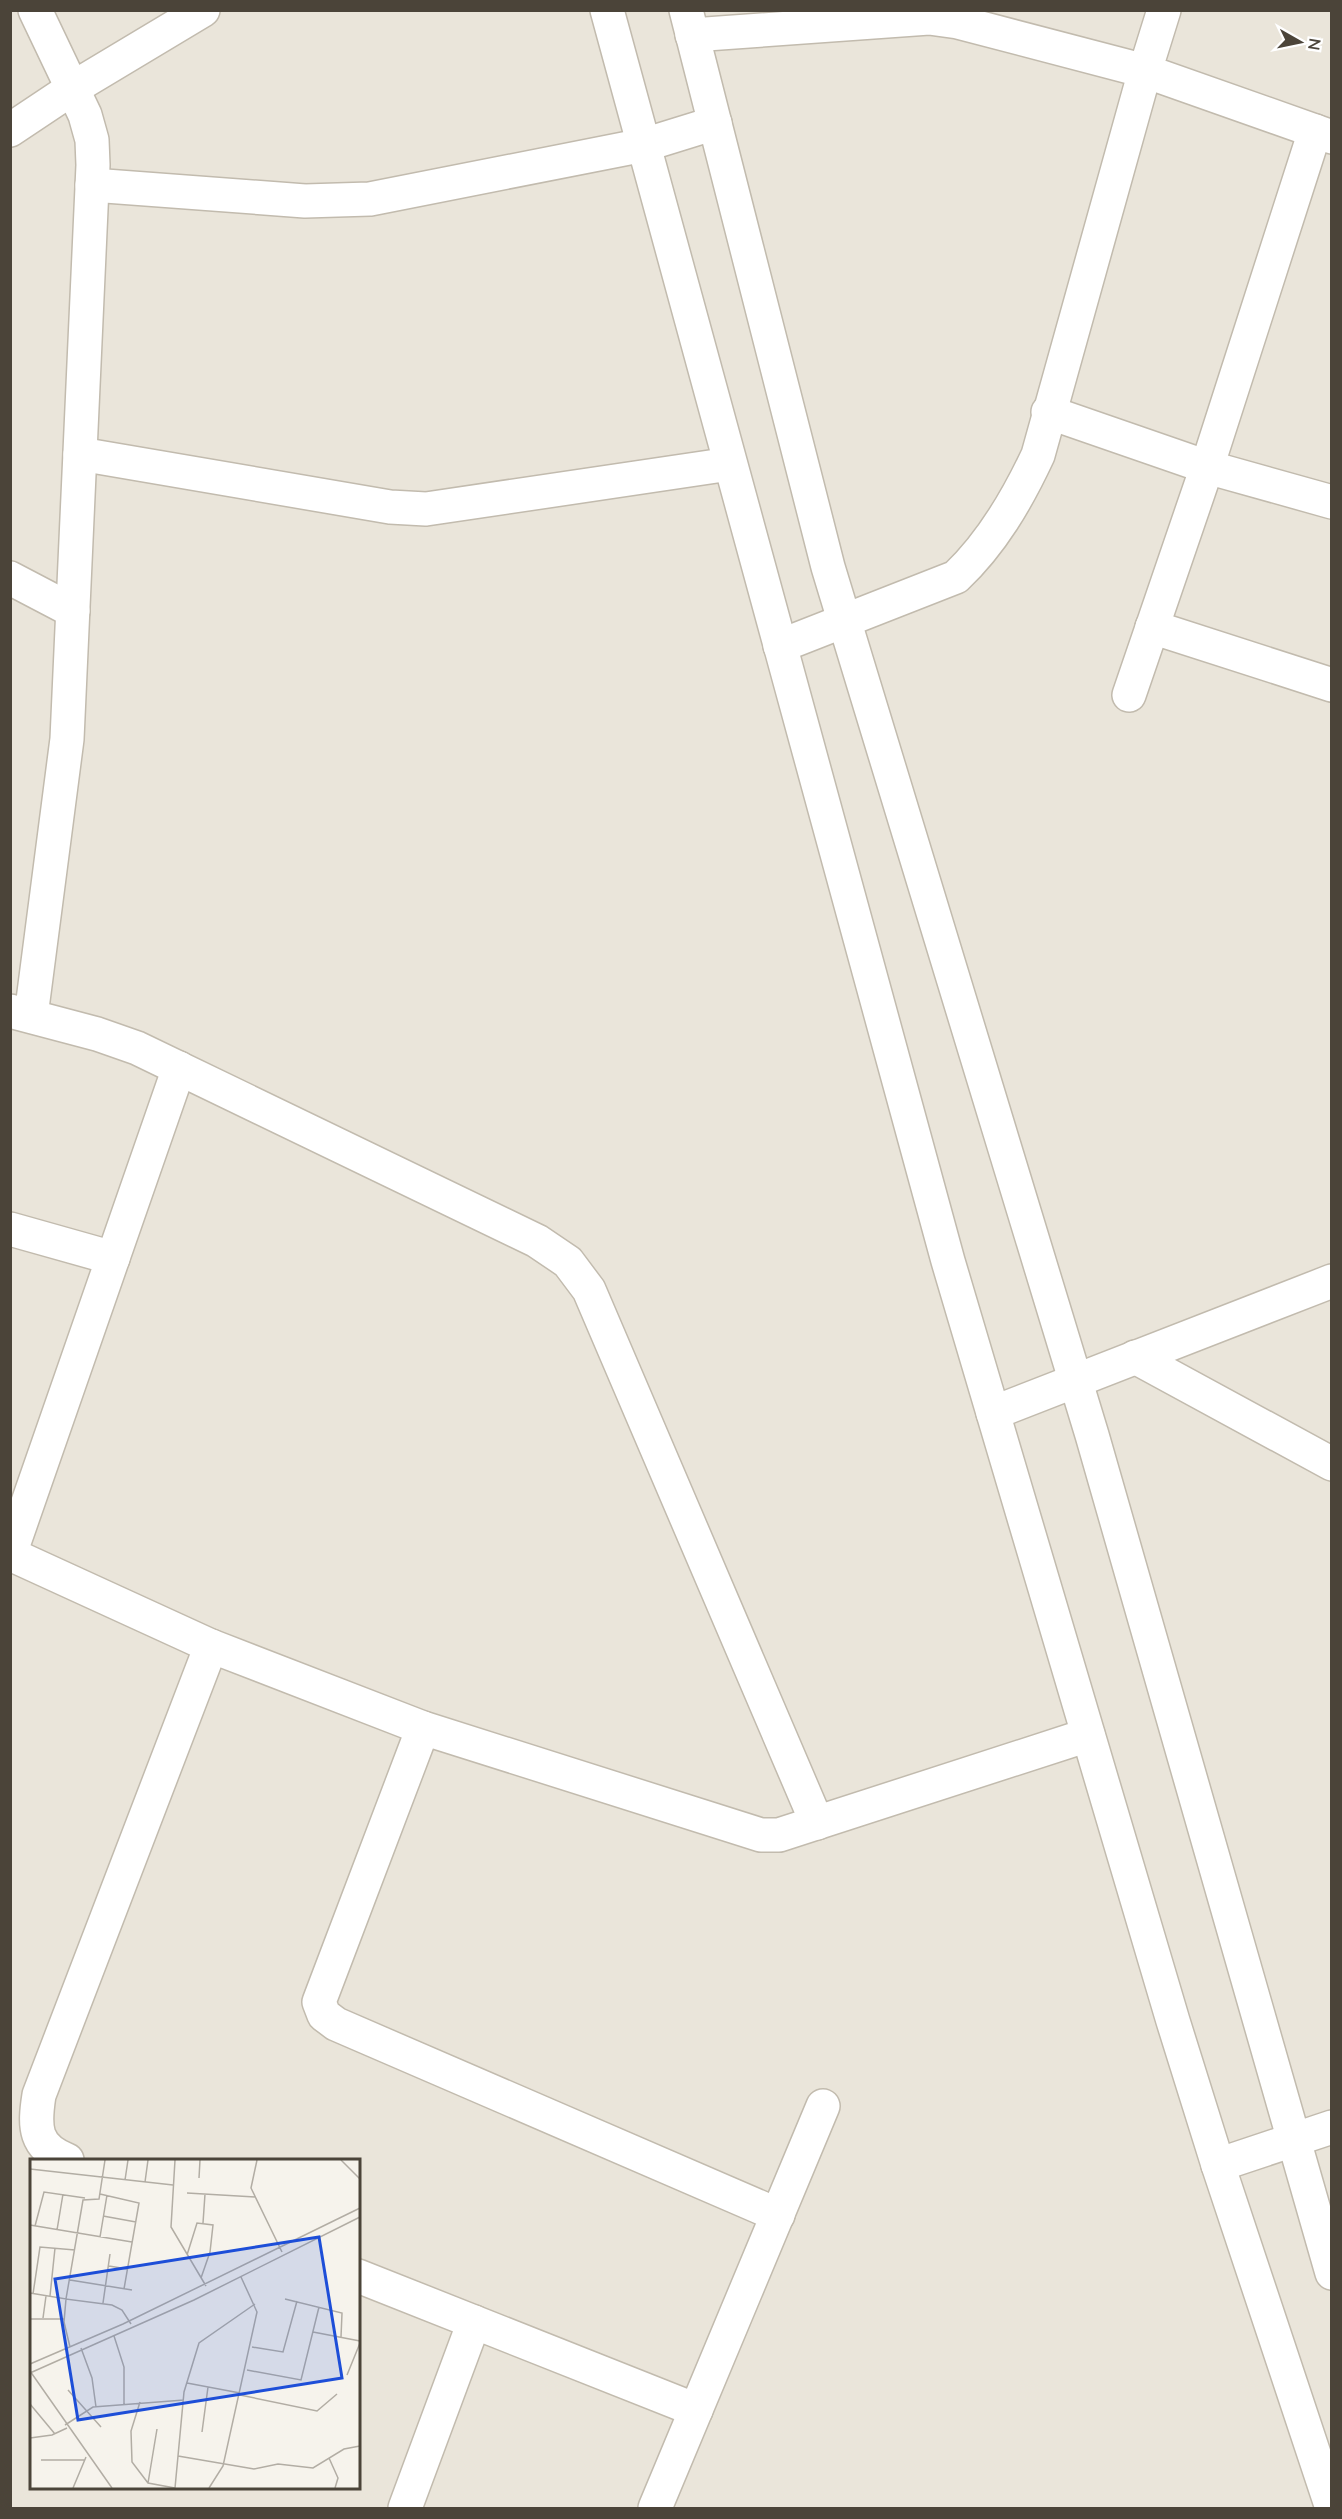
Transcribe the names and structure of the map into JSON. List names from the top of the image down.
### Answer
{
  "north": "right"
}
